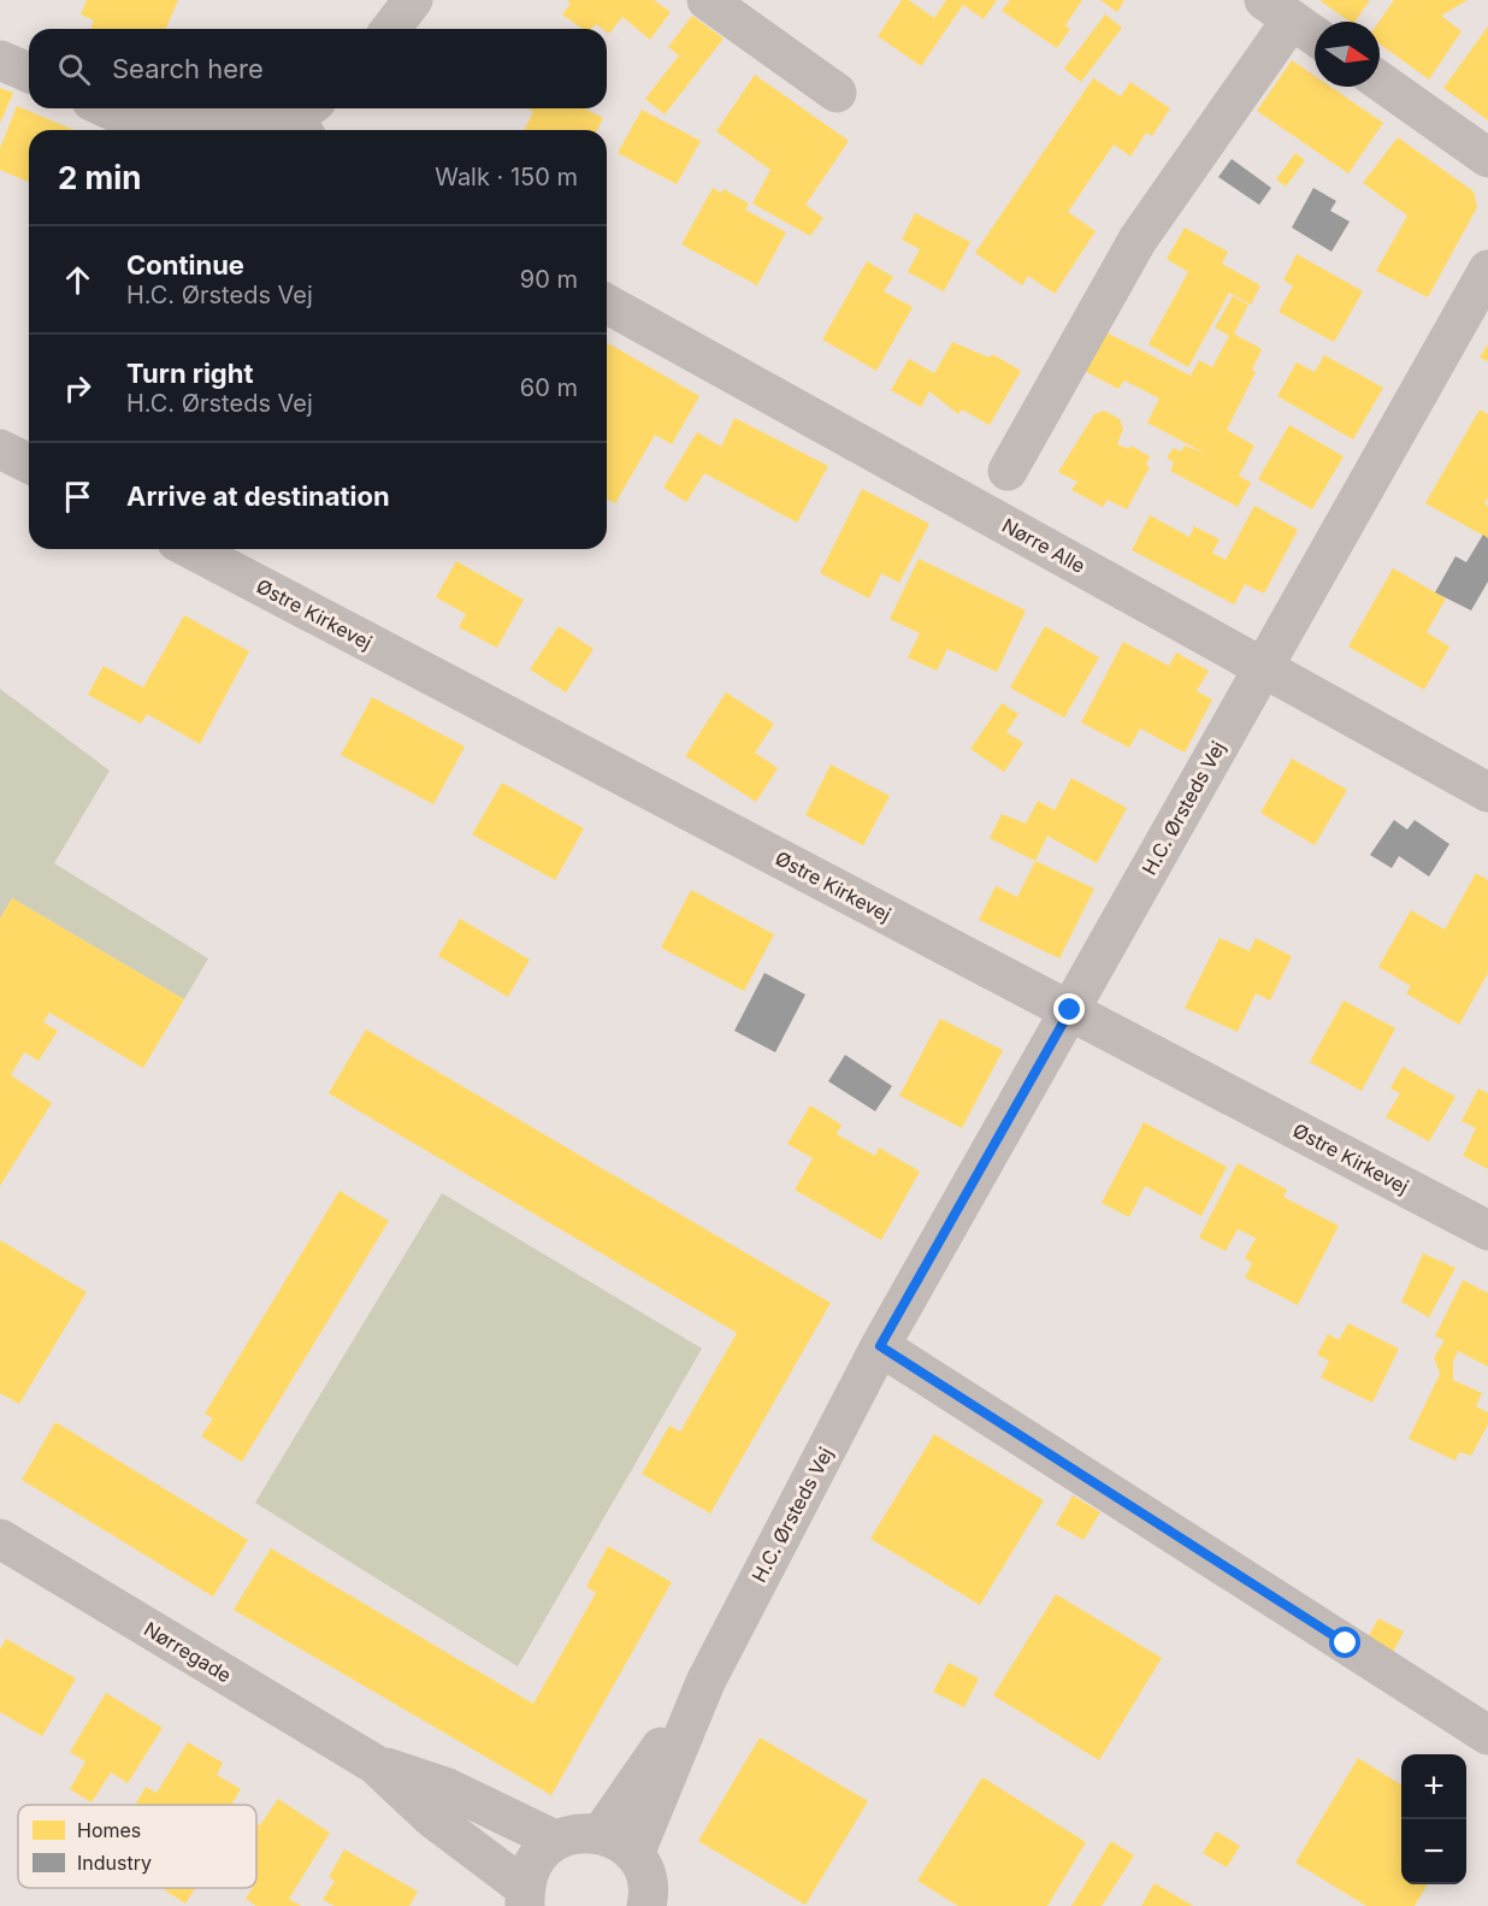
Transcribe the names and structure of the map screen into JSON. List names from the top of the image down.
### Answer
{
  "streets": {
    "street": [
      "Nørre Alle",
      "Østre Kirkevej",
      "H.C. Ørsteds Vej",
      "Nørregade"
    ]
  },
  "crossings": [
    ["Nørre Alle", "H.C. Ørsteds Vej"],
    ["Østre Kirkevej", "H.C. Ørsteds Vej"]
  ],
  "legend": ["Homes", "Industry"],
  "north": "right",
  "page": {
    "search": "Search here",
    "heading": ["2 min", "Walk · 150 m"],
    "list": [
      ["Continue", "H.C. Ørsteds Vej", "90 m"],
      ["Turn right", "H.C. Ørsteds Vej", "60 m"],
      "Arrive at destination"
    ],
    "map_buttons": ["+", "−"]
  }
}
